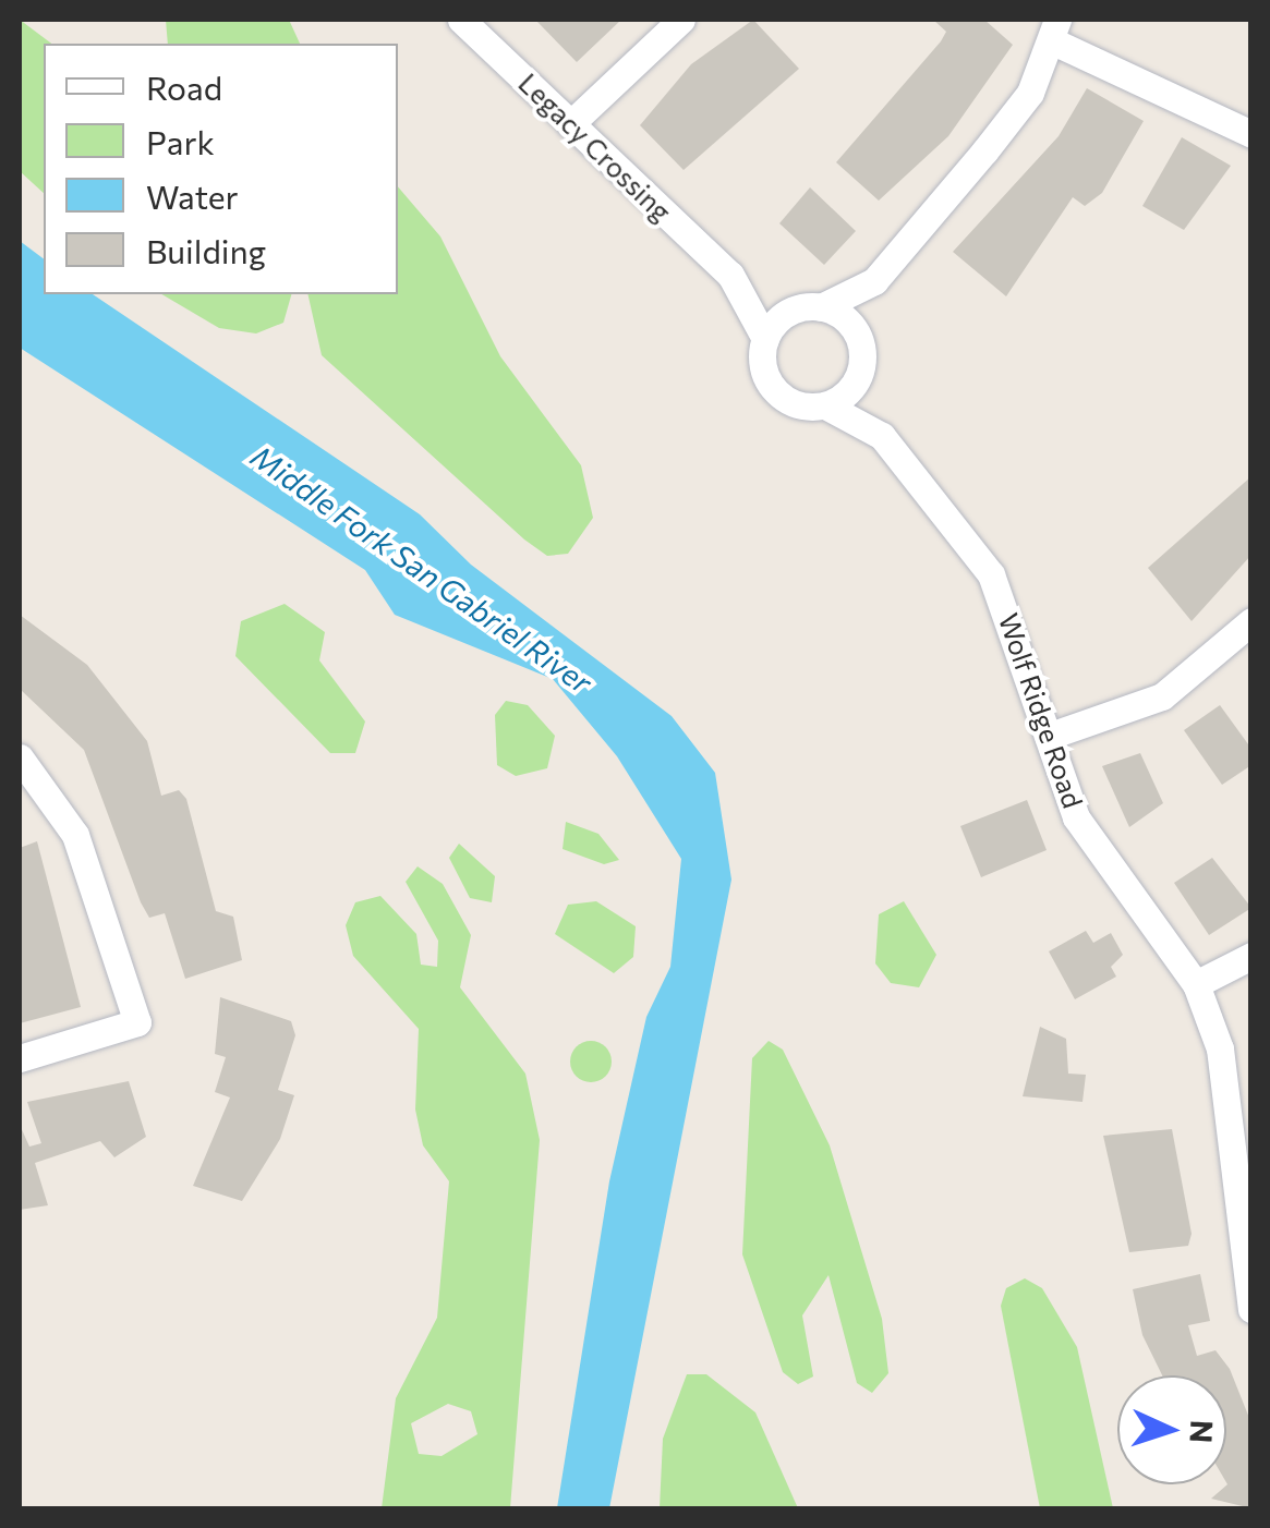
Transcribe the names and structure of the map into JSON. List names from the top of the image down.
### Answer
{
  "streets": {
    "street": ["Legacy Crossing", "Wolf Ridge Road"]
  },
  "crossings": [
    ["Legacy Crossing", "Wolf Ridge Road"]
  ],
  "water": ["Middle Fork San Gabriel River"],
  "legend": [
    "Road",
    "Park",
    "Water",
    "Building"
  ],
  "north": "right"
}
